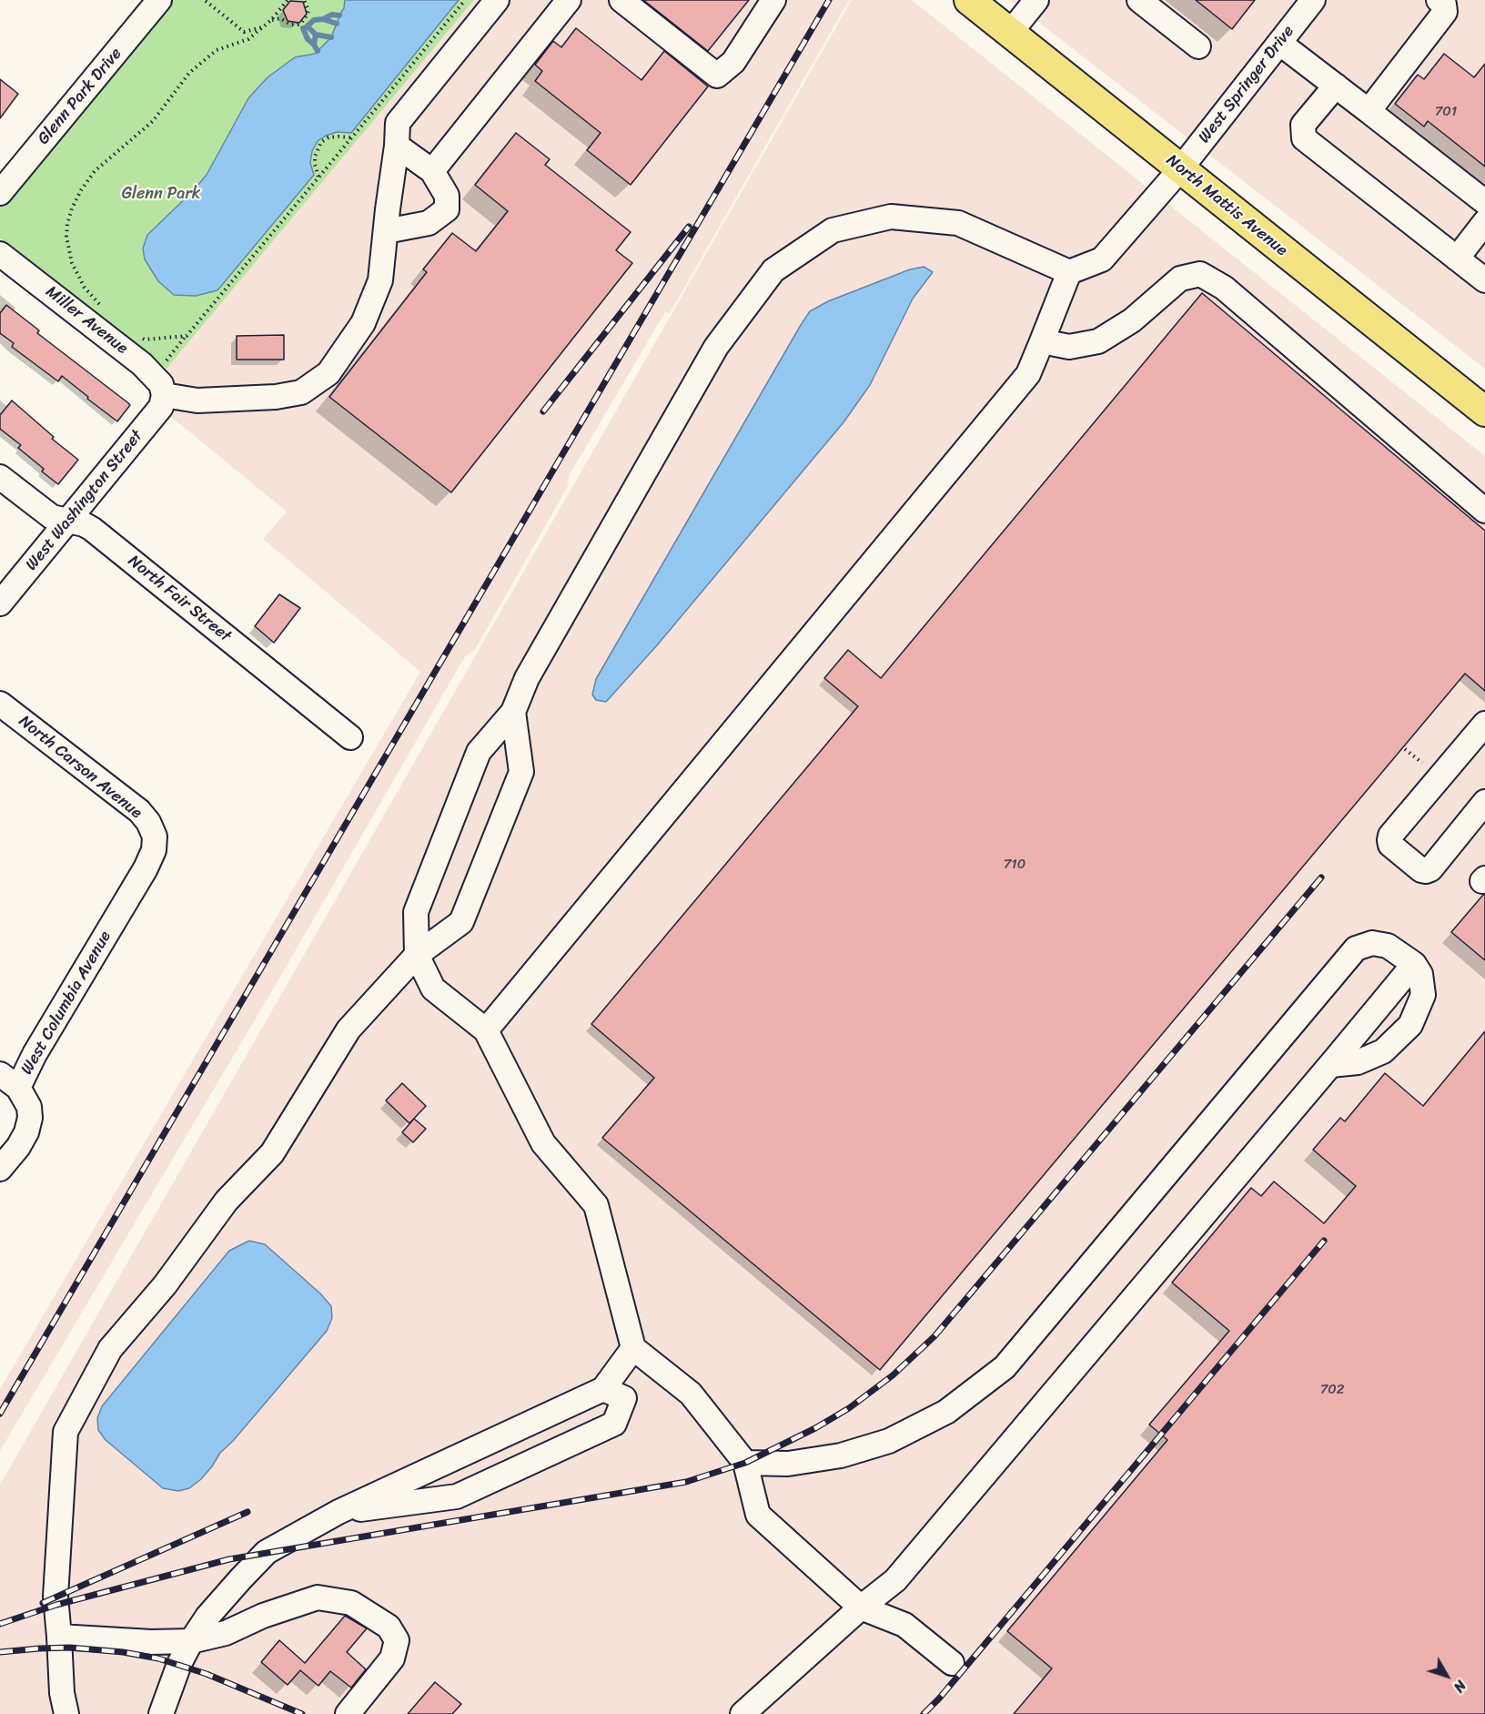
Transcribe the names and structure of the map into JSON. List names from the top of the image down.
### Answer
{
  "streets": {
    "main road": ["North Mattis Avenue"],
    "street": [
      "West Springer Drive",
      "Glenn Park Drive",
      "Miller Avenue",
      "West Washington Street",
      "North Fair Street",
      "North Carson Avenue",
      "West Columbia Avenue"
    ]
  },
  "crossings": [
    ["West Springer Drive", "North Mattis Avenue"],
    ["Miller Avenue", "West Washington Street"],
    ["West Washington Street", "North Fair Street"],
    ["North Carson Avenue", "West Columbia Avenue"]
  ],
  "parks": ["Glenn Park"],
  "house_numbers": ["701", "710", "702"],
  "north": "bottom right"
}
